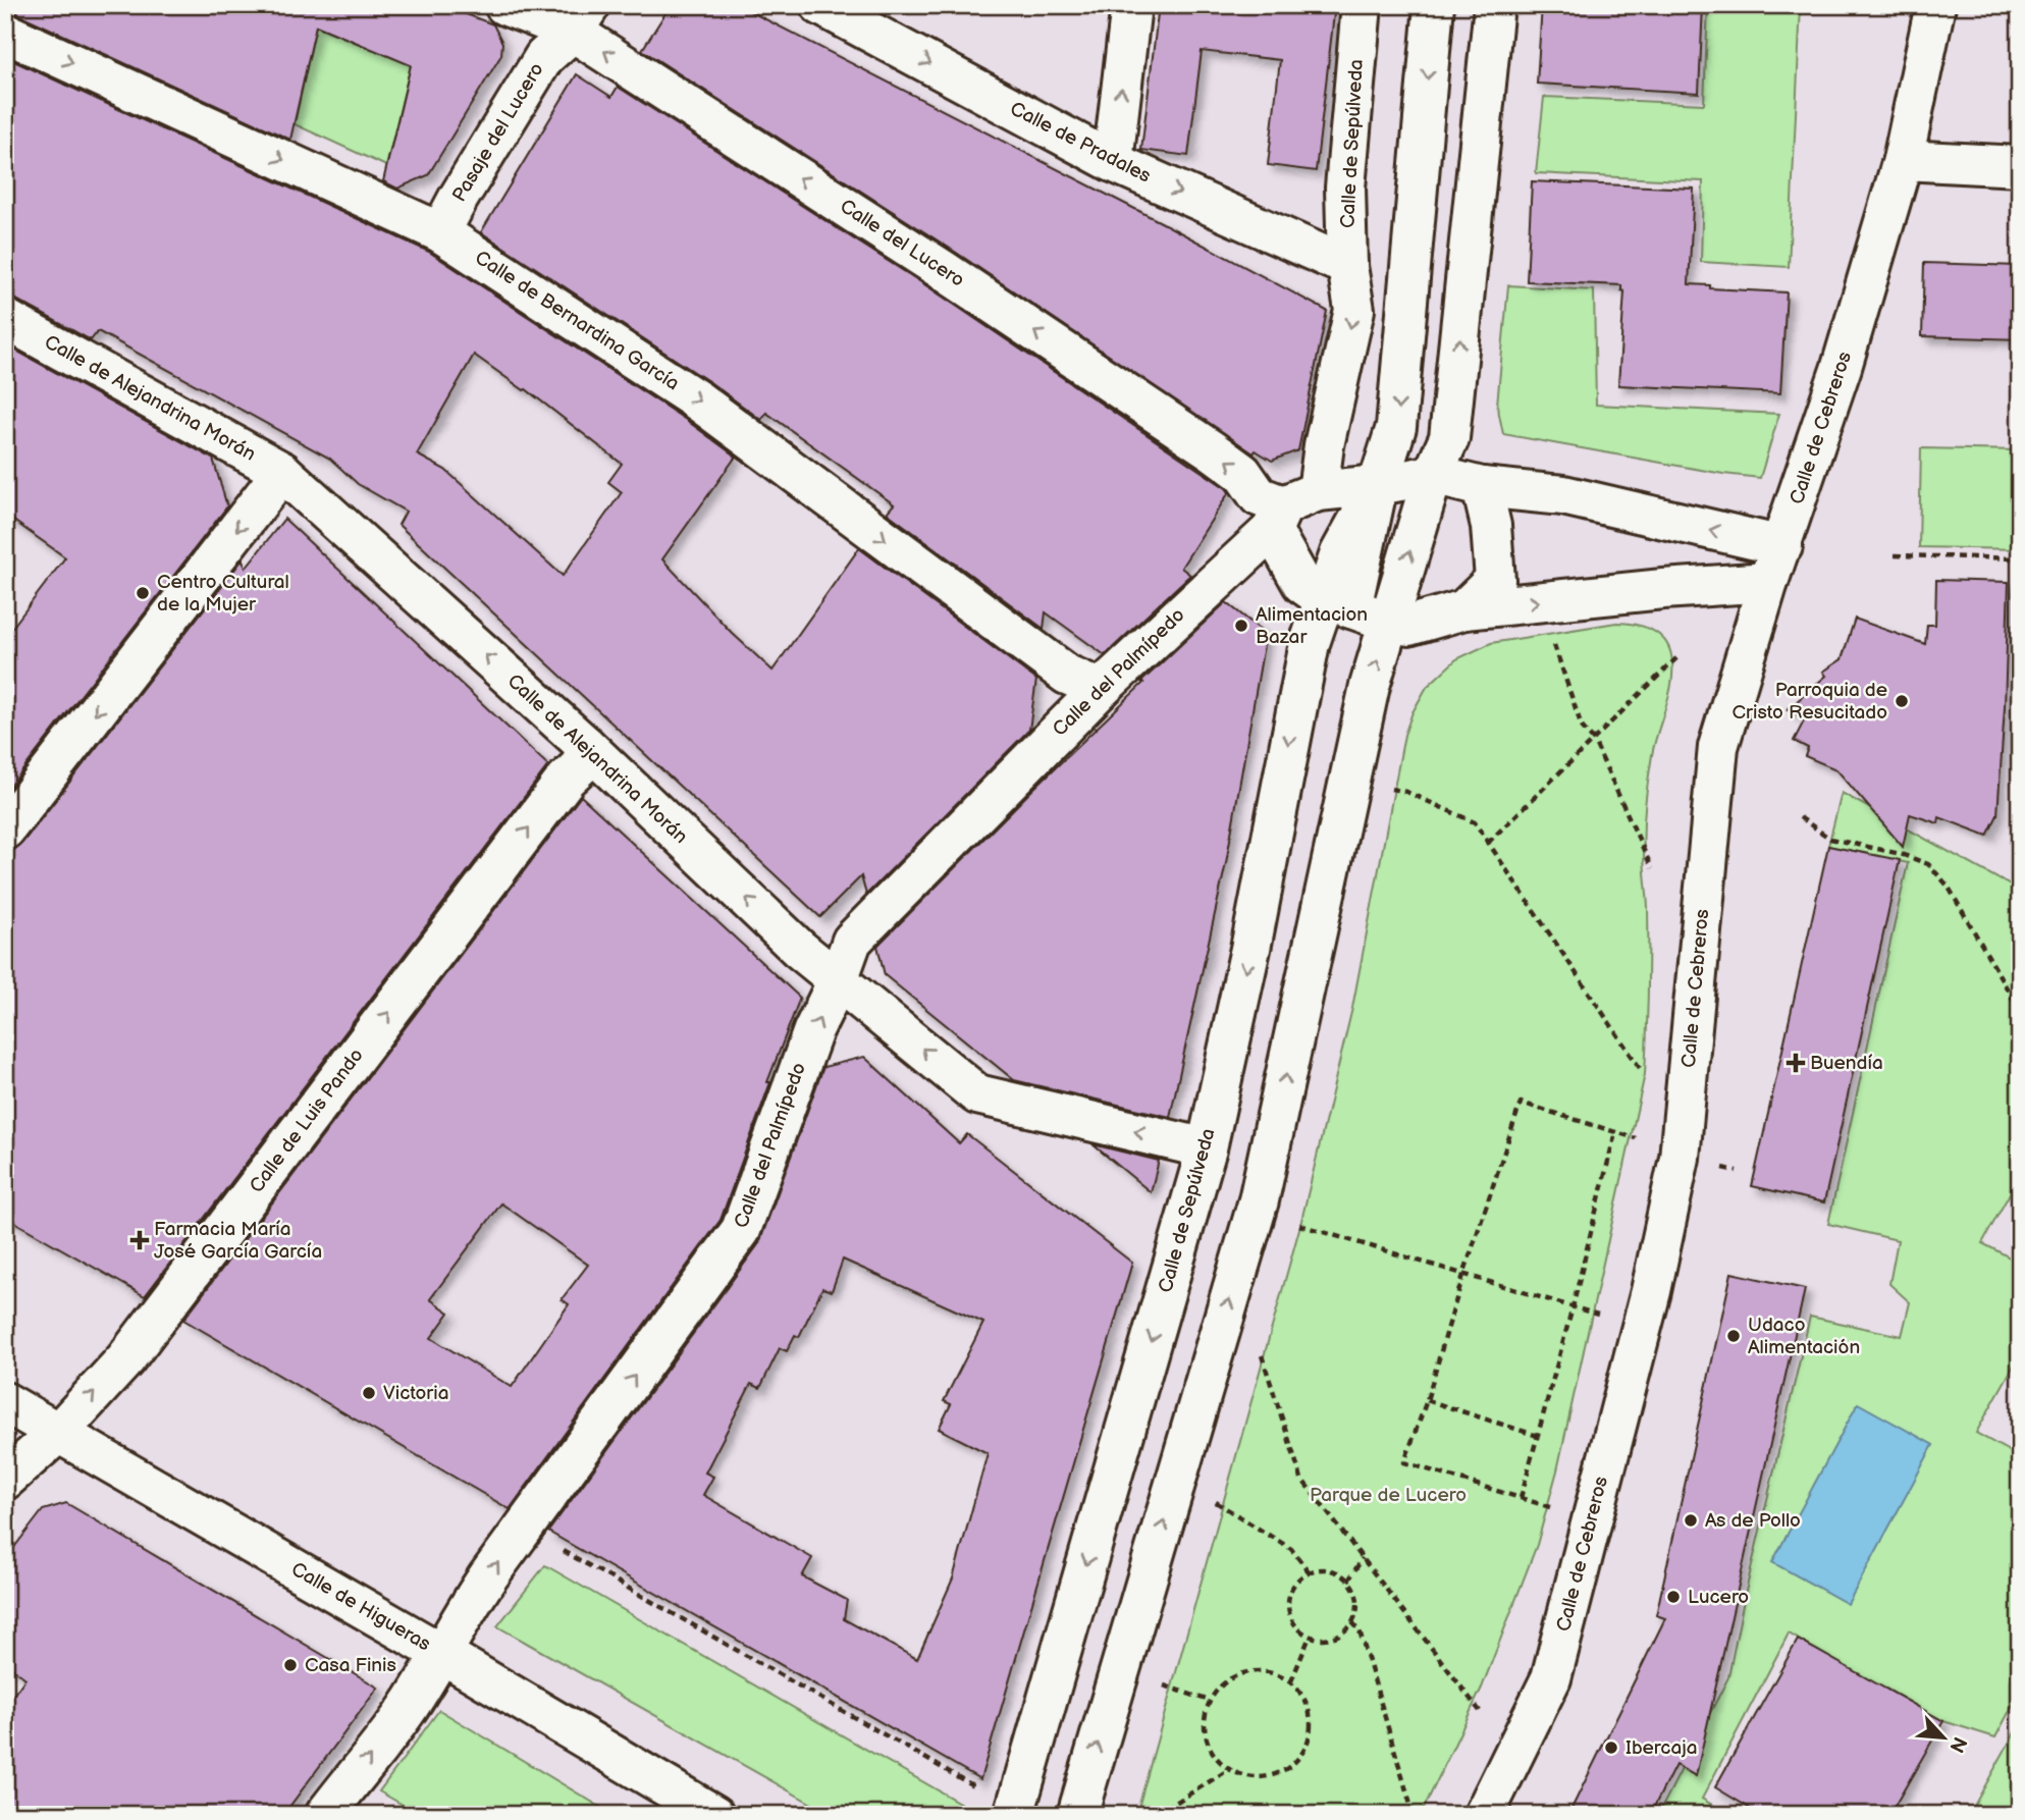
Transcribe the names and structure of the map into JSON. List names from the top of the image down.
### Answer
{
  "streets": {
    "street": [
      "Pasaje del Lucero",
      "Calle de Pradales",
      "Calle de Sepúlveda",
      "Calle del Lucero",
      "Calle de Bernardina García",
      "Calle de Alejandrina Morán",
      "Calle de Cebreros",
      "Calle del Palmípedo",
      "Calle de Luis Pando",
      "Calle de Higueras"
    ]
  },
  "crossings": [
    ["Pasaje del Lucero", "Calle del Lucero"],
    ["Pasaje del Lucero", "Calle de Bernardina García"],
    ["Calle de Pradales", "Calle de Sepúlveda"],
    ["Calle de Sepúlveda", "Calle del Lucero"],
    ["Calle de Sepúlveda", "Calle de Alejandrina Morán"],
    ["Calle de Sepúlveda", "Calle del Palmípedo"],
    ["Calle del Lucero", "Calle del Palmípedo"],
    ["Calle de Bernardina García", "Calle del Palmípedo"],
    ["Calle de Alejandrina Morán", "Calle del Palmípedo"],
    ["Calle de Alejandrina Morán", "Calle de Luis Pando"],
    ["Calle del Palmípedo", "Calle de Higueras"],
    ["Calle de Luis Pando", "Calle de Higueras"]
  ],
  "one_way": [
    "Calle de Pradales",
    "Calle del Lucero",
    "Calle de Bernardina García",
    "Calle de Alejandrina Morán",
    "Calle del Palmípedo",
    "Calle de Luis Pando"
  ],
  "parks": ["Parque de Lucero"],
  "places": {
    "other": [
      "Centro Cultural de la Mujer",
      "Alimentacion Bazar",
      "Parroquia de Cristo Resucitado",
      "Udaco Alimentación",
      "Victoria",
      "As de Pollo",
      "Lucero",
      "Casa Finis",
      "Ibercaja"
    ],
    "health": ["Buendía", "Farmacia María José García García"]
  },
  "north": "bottom right"
}
